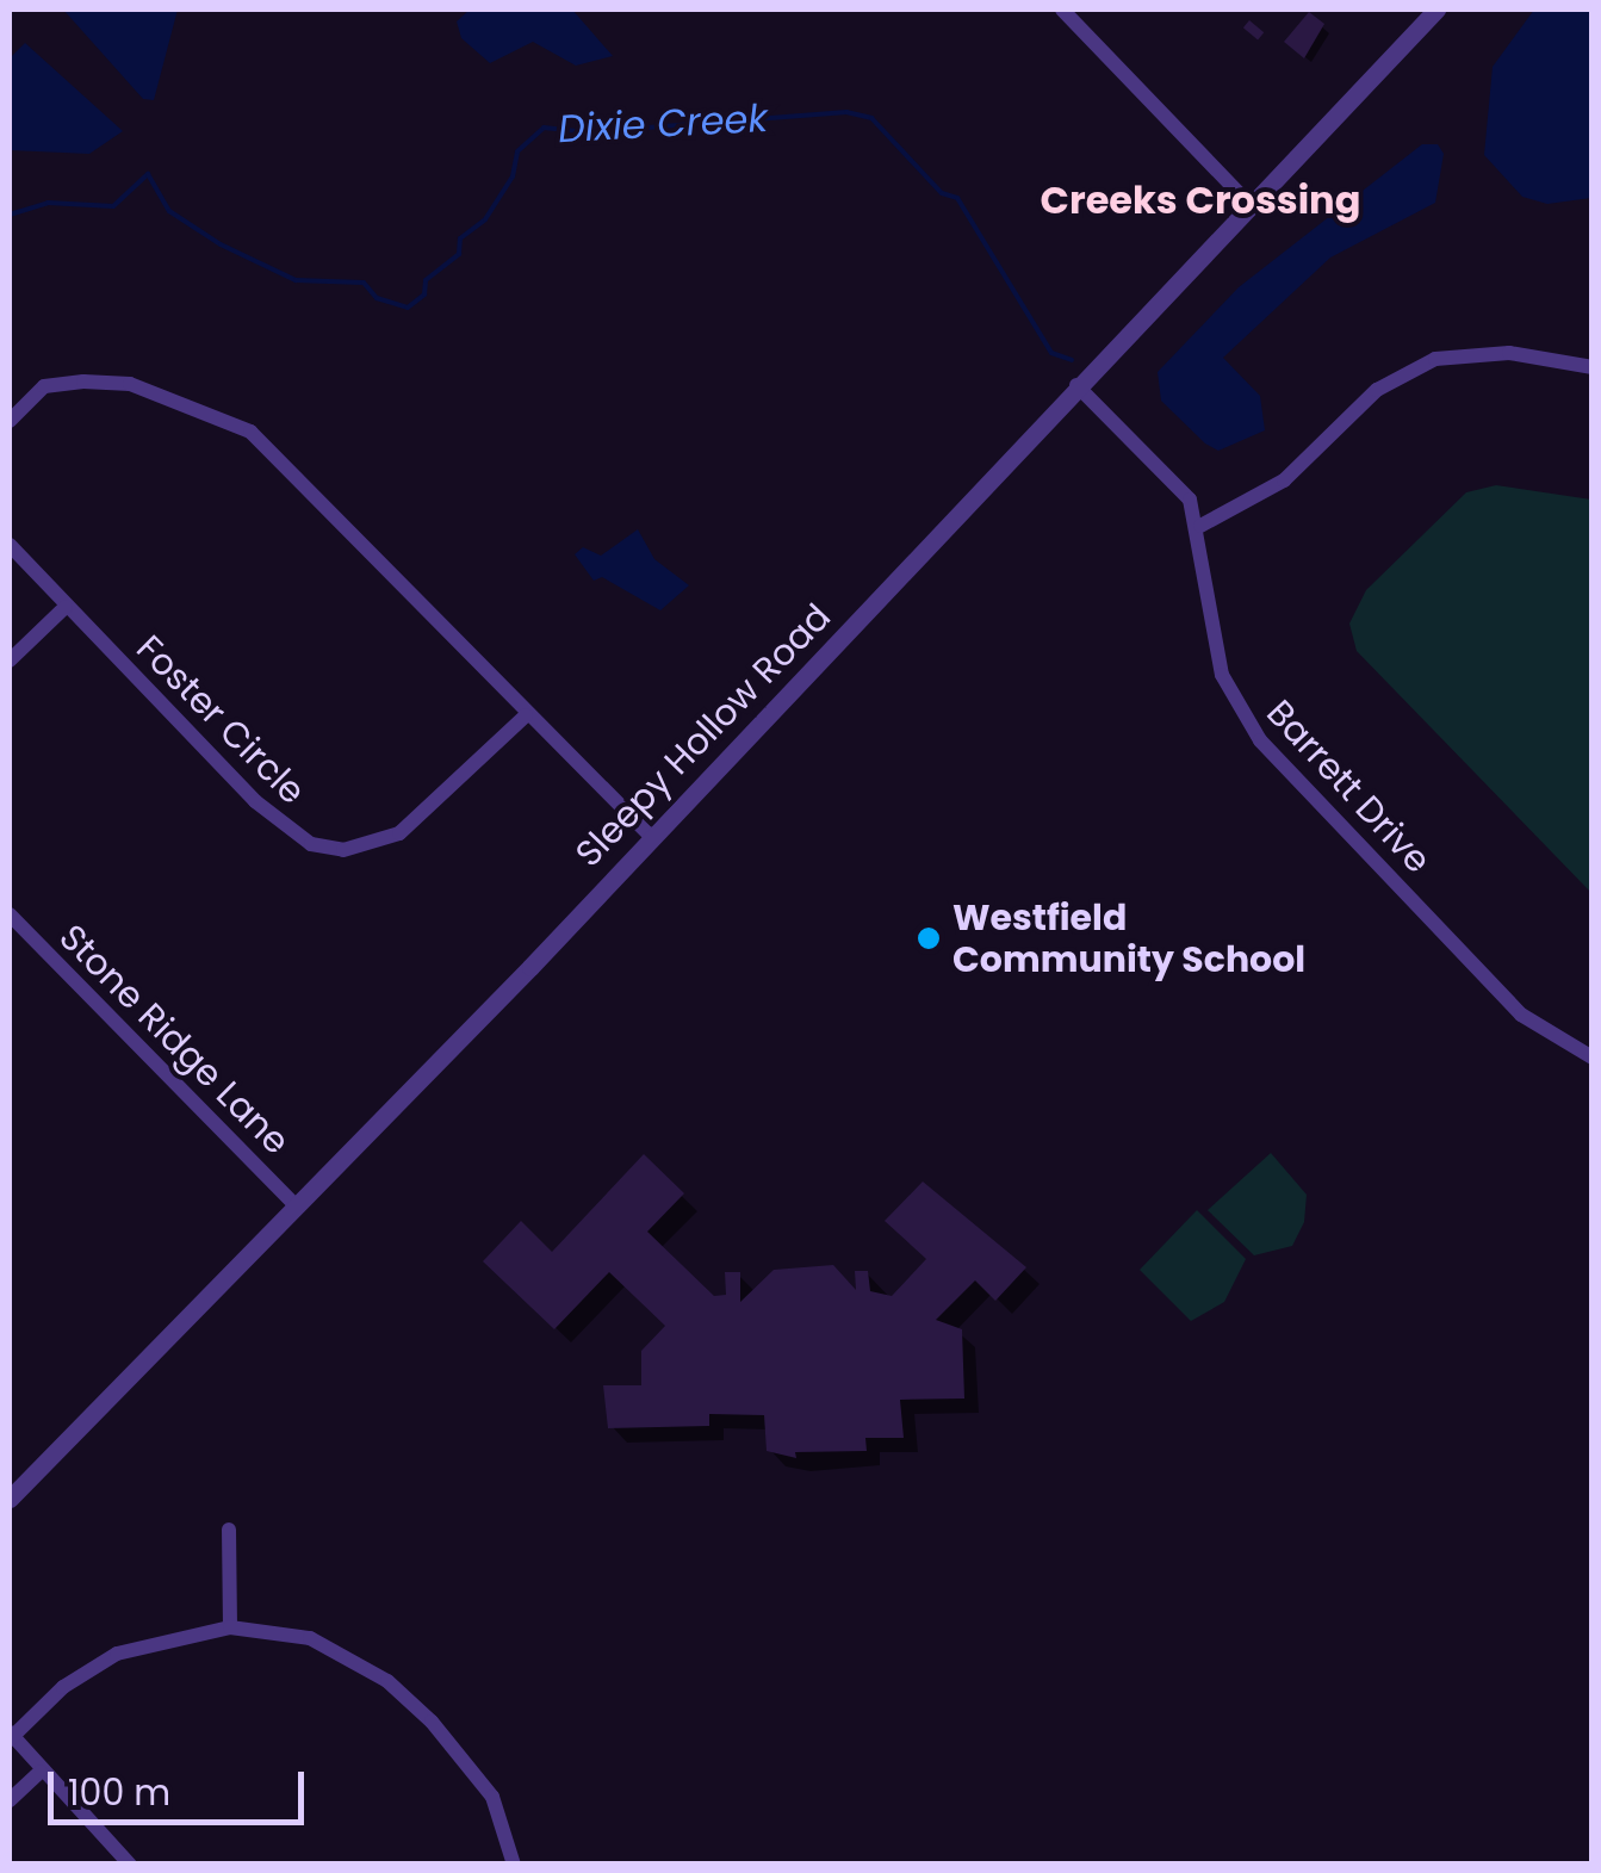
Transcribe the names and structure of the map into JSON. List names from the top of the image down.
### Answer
{
  "streets": {
    "street": [
      "Foster Circle",
      "Sleepy Hollow Road",
      "Barrett Drive",
      "Stone Ridge Lane"
    ]
  },
  "crossings": [
    ["Sleepy Hollow Road", "Barrett Drive"],
    ["Sleepy Hollow Road", "Stone Ridge Lane"]
  ],
  "districts": ["Creeks Crossing"],
  "water": ["Dixie Creek"],
  "places": ["Westfield Community School"],
  "scale_bar": "100 m"
}
